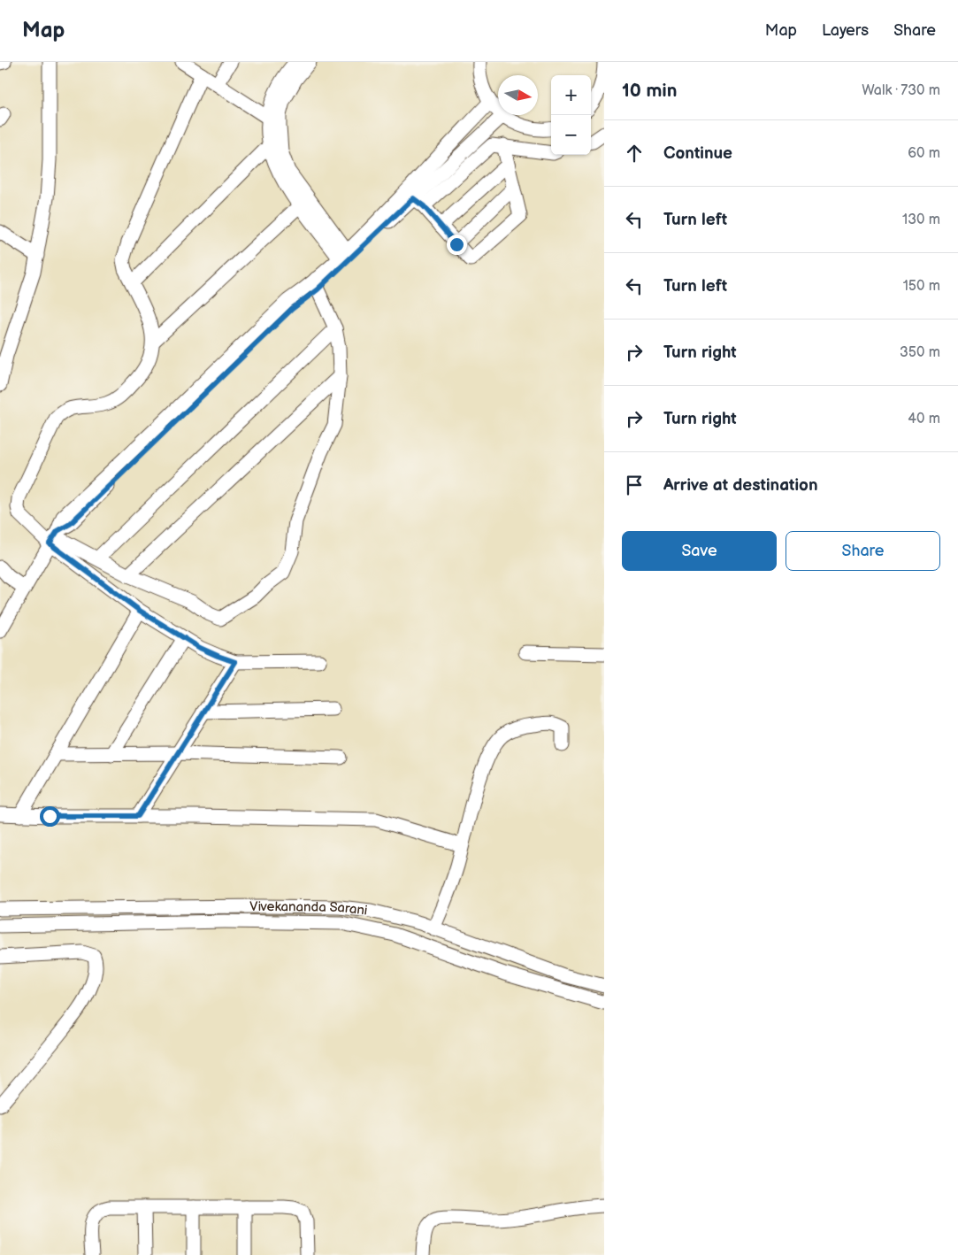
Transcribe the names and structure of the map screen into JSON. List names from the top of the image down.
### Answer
{
  "streets": {
    "street": ["Vivekananda Sarani"]
  },
  "north": "right",
  "page": {
    "header": "Map",
    "nav": ["Map", "Layers", "Share"],
    "heading": ["10 min", "Walk · 730 m"],
    "map_buttons": ["+", "−"],
    "list": [
      ["Continue", "60 m"],
      ["Turn left", "130 m"],
      ["Turn left", "150 m"],
      ["Turn right", "350 m"],
      ["Turn right", "40 m"],
      "Arrive at destination"
    ],
    "buttons": ["Save", "Share"]
  }
}
